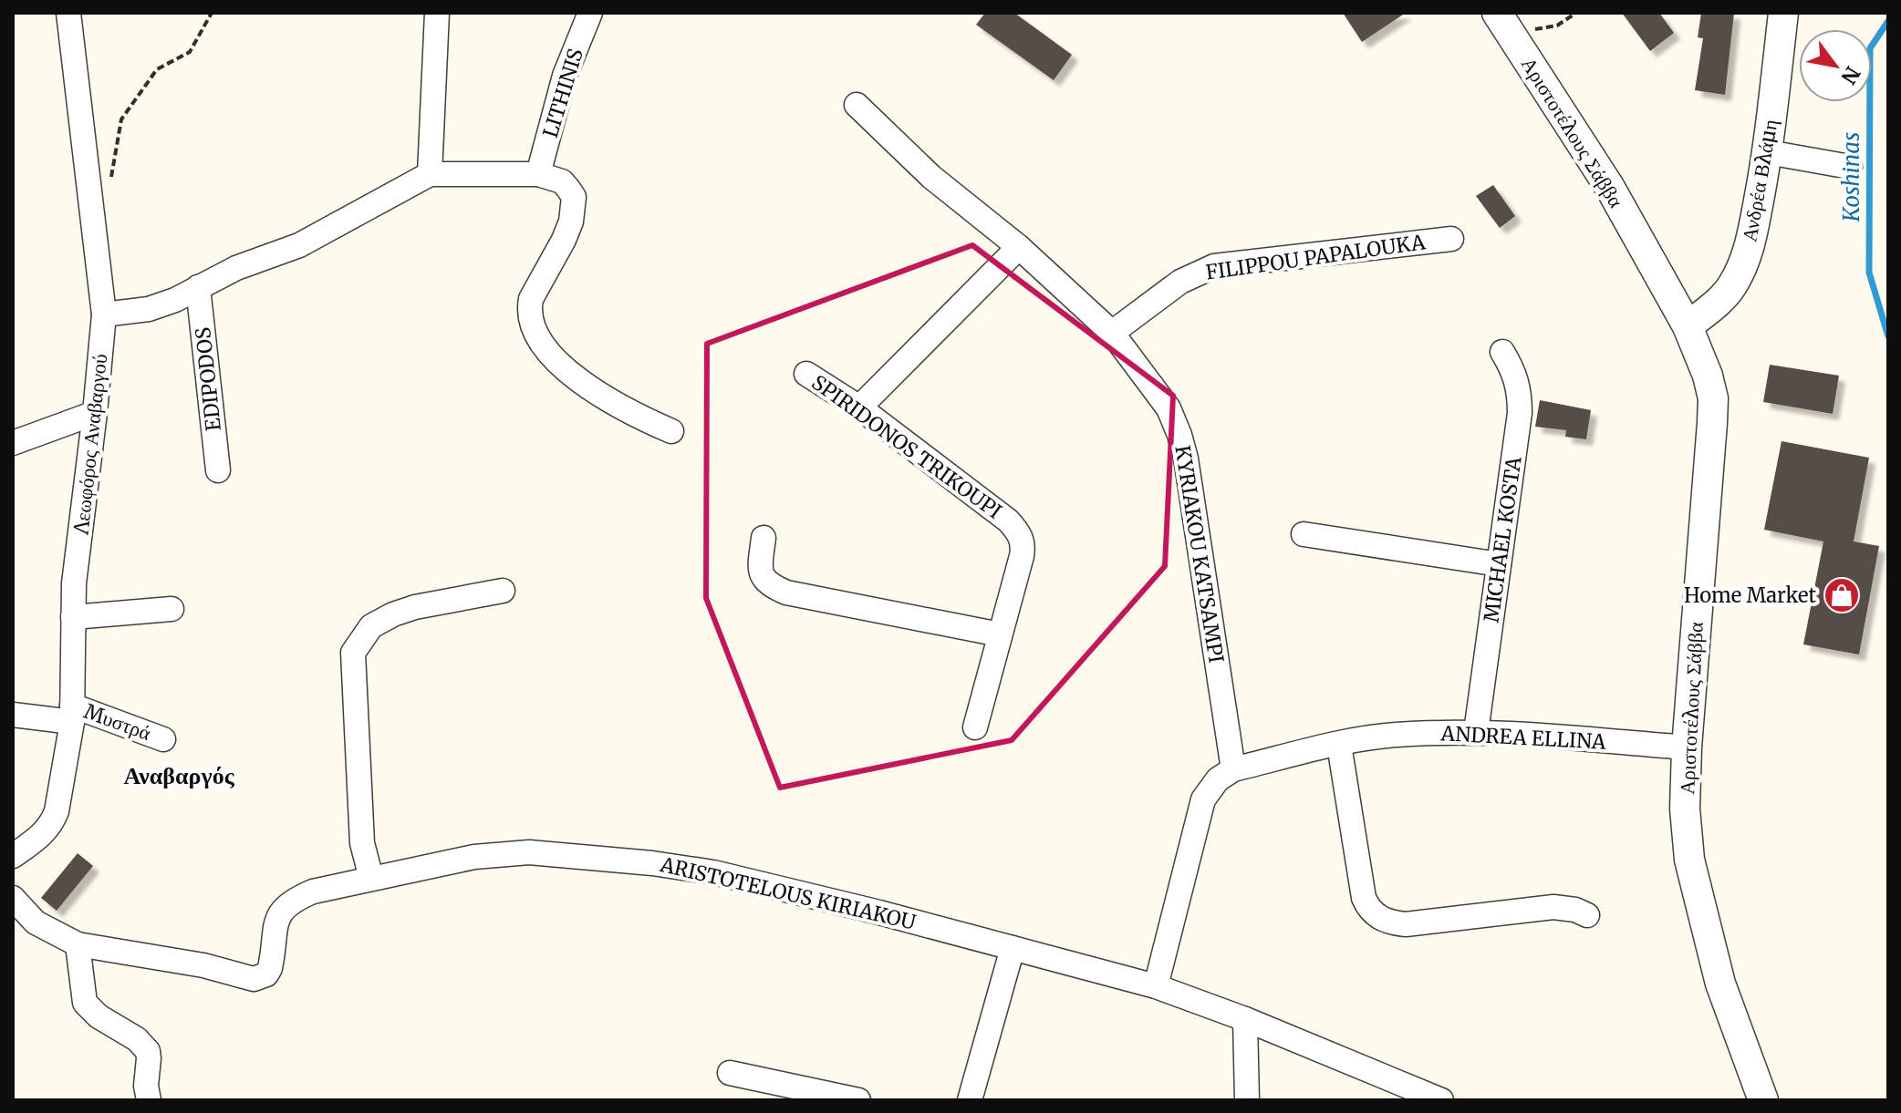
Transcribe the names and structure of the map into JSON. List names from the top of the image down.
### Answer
{
  "streets": {
    "street": [
      "LITHINIS",
      "Αριστοτέλους Σάββα",
      "Ανδρέα Βλάμη",
      "FILIPPOU PAPALOUKA",
      "EDIPODOS",
      "Λεωφόρος Αναβαργού",
      "SPIRIDONOS TRIKOUPI",
      "MICHAEL KOSTA",
      "KYRIAKOU KATSAMPI",
      "Μυστρά",
      "ANDREA ELLINA",
      "ARISTOTELOUS KIRIAKOU"
    ]
  },
  "crossings": [
    ["Αριστοτέλους Σάββα", "Ανδρέα Βλάμη"],
    ["Αριστοτέλους Σάββα", "ANDREA ELLINA"],
    ["FILIPPOU PAPALOUKA", "KYRIAKOU KATSAMPI"],
    ["Λεωφόρος Αναβαργού", "Μυστρά"],
    ["MICHAEL KOSTA", "ANDREA ELLINA"],
    ["KYRIAKOU KATSAMPI", "ANDREA ELLINA"]
  ],
  "districts": ["Αναβαργός"],
  "water": ["Koshinas"],
  "places": {
    "shop": ["Home Market"]
  },
  "north": "bottom right"
}
